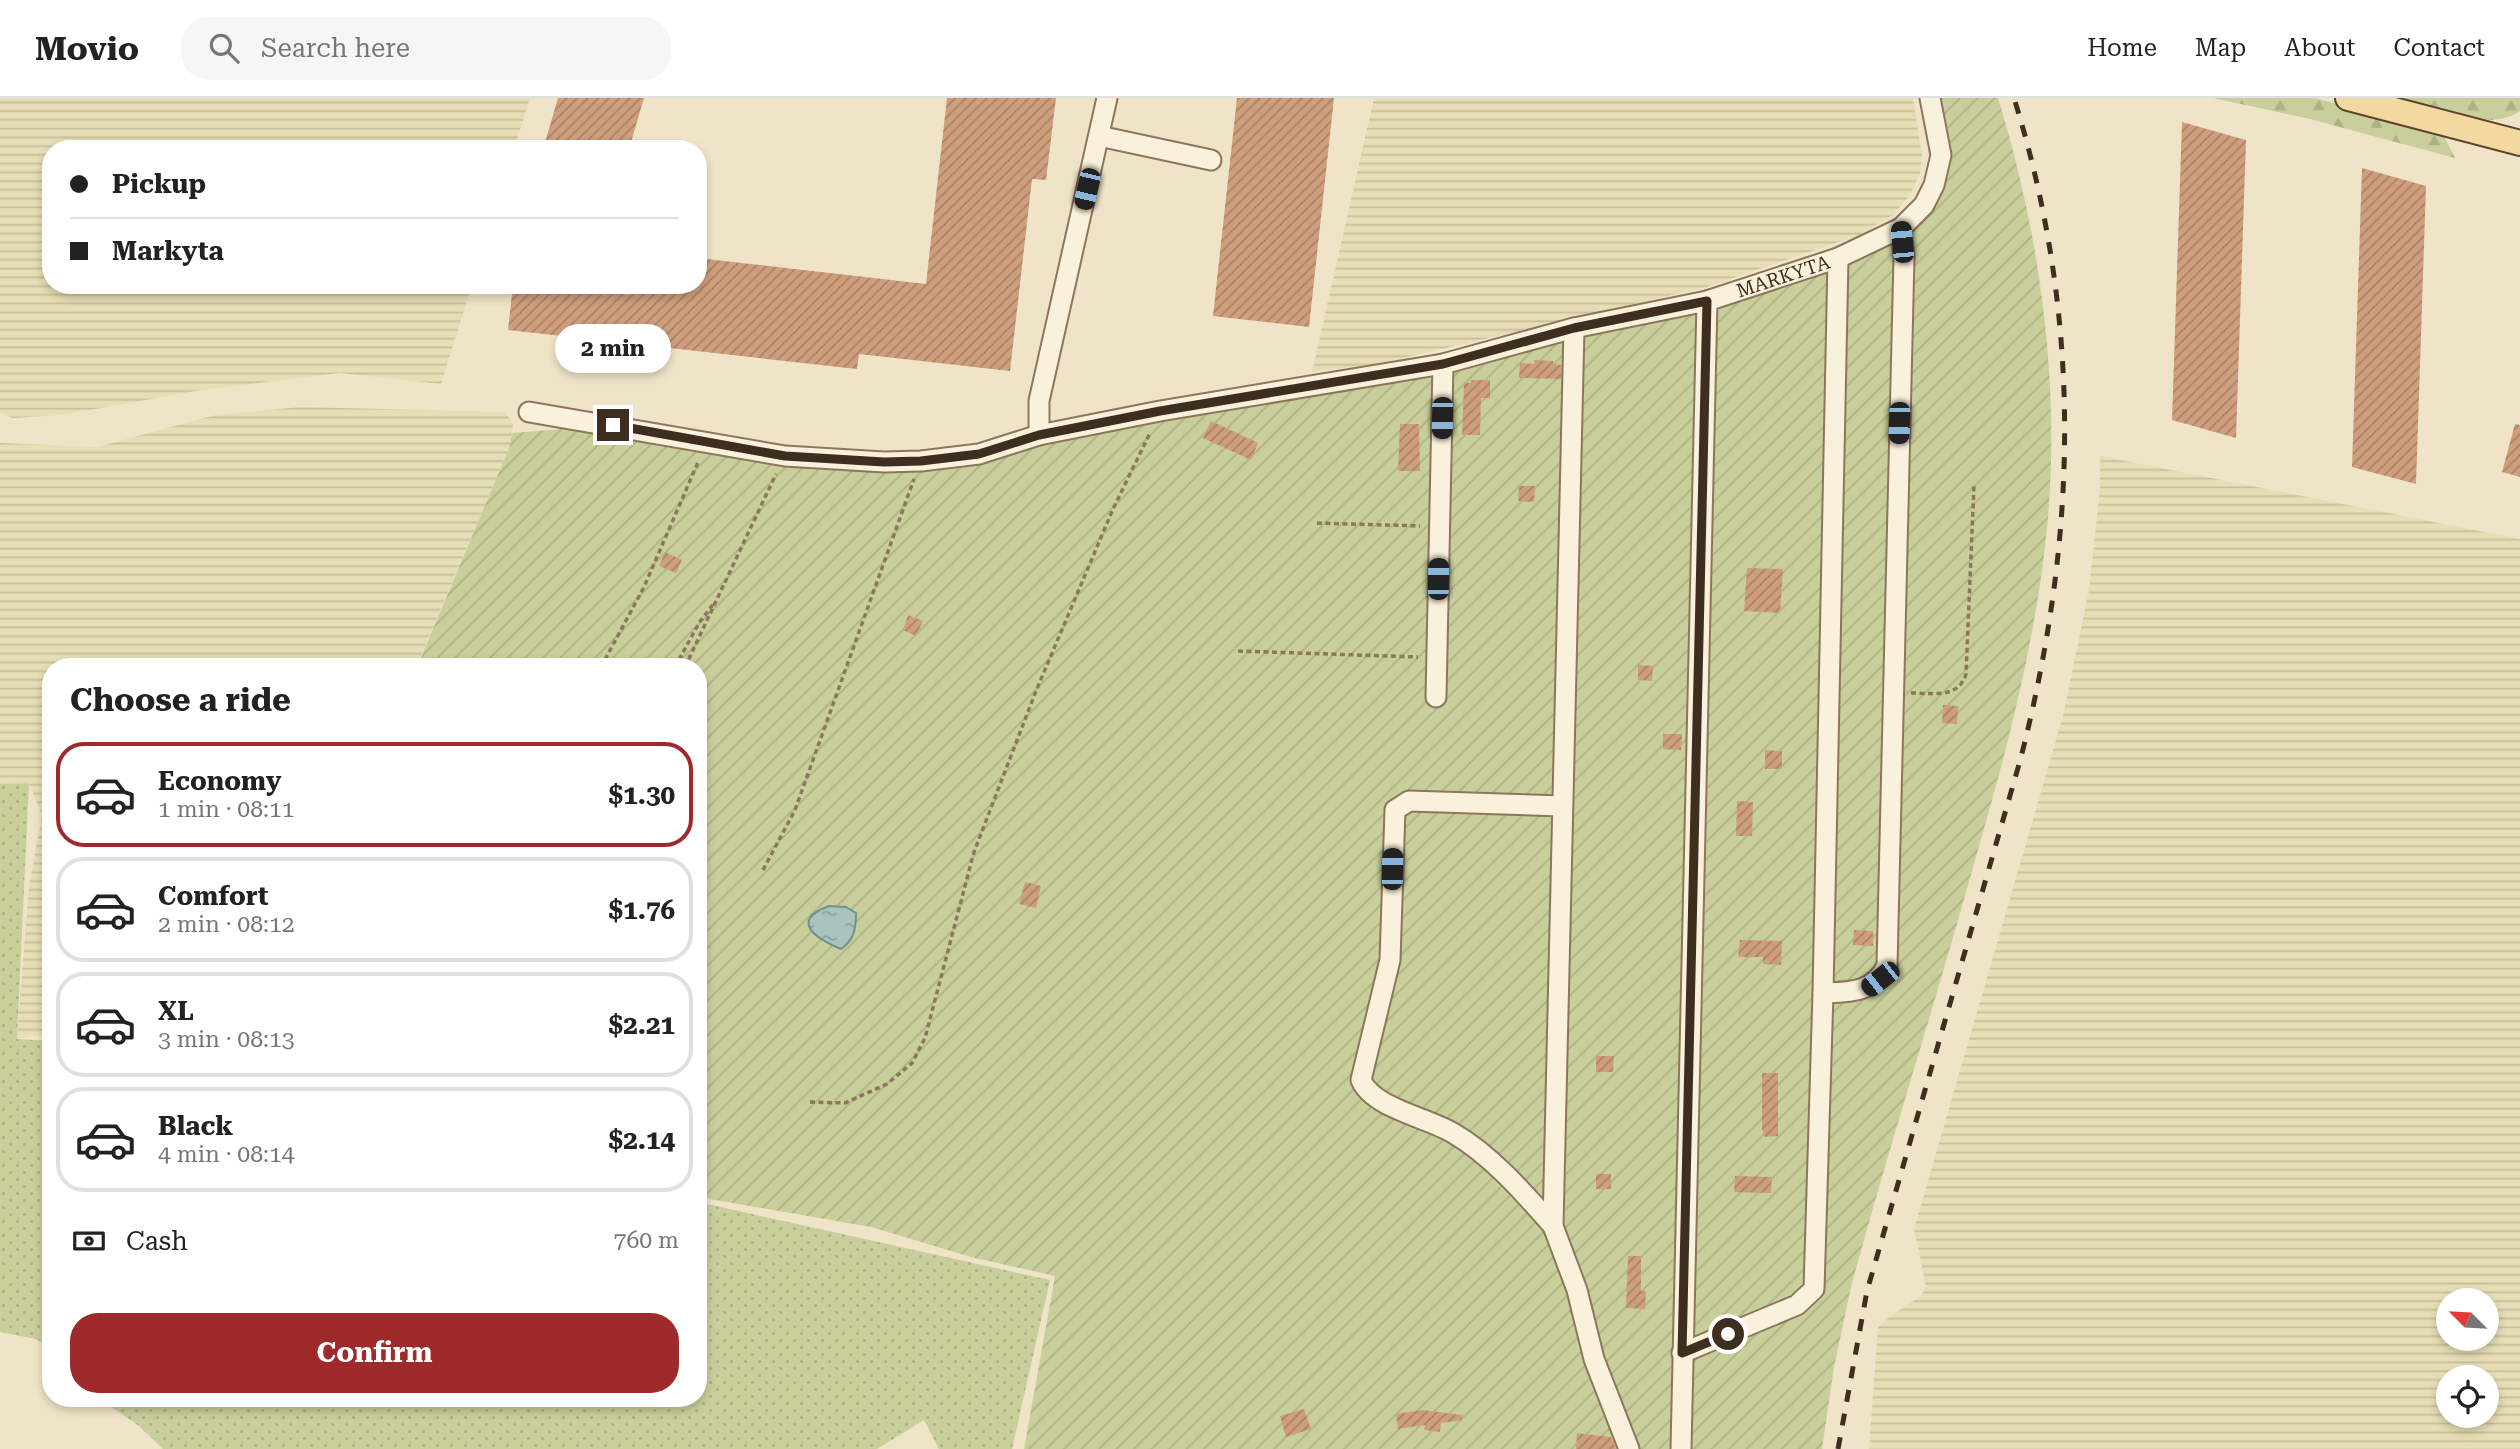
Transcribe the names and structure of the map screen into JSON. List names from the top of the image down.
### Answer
{
  "streets": {
    "street": ["MARKYTA"]
  },
  "north": "top left",
  "page": {
    "header": "Movio",
    "search": "Search here",
    "nav": [
      "Home",
      "Map",
      "About",
      "Contact"
    ],
    "banner": ["Pickup", "Markyta"],
    "bubble": "2 min",
    "heading": "Choose a ride",
    "list": [
      {
        "name": "Economy",
        "note": "1 min · 08:11",
        "value": "$1.30"
      },
      {
        "name": "Comfort",
        "note": "2 min · 08:12",
        "value": "$1.76"
      },
      {
        "name": "XL",
        "note": "3 min · 08:13",
        "value": "$2.21"
      },
      {
        "name": "Black",
        "note": "4 min · 08:14",
        "value": "$2.14"
      }
    ],
    "pay": ["Cash", "760 m"],
    "buttons": "Confirm"
  }
}
